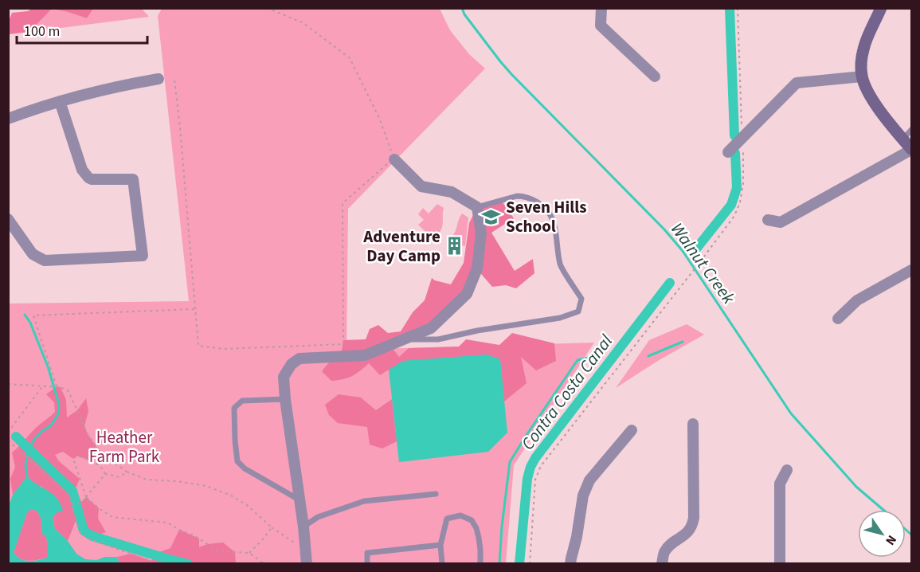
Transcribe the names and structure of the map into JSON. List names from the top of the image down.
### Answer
{
  "water": ["Walnut Creek", "Contra Costa Canal"],
  "parks": ["Heather Farm Park"],
  "places": {
    "school or university": ["Seven Hills School"],
    "building": ["Adventure Day Camp"]
  },
  "scale_bar": "100 m",
  "north": "bottom right"
}
